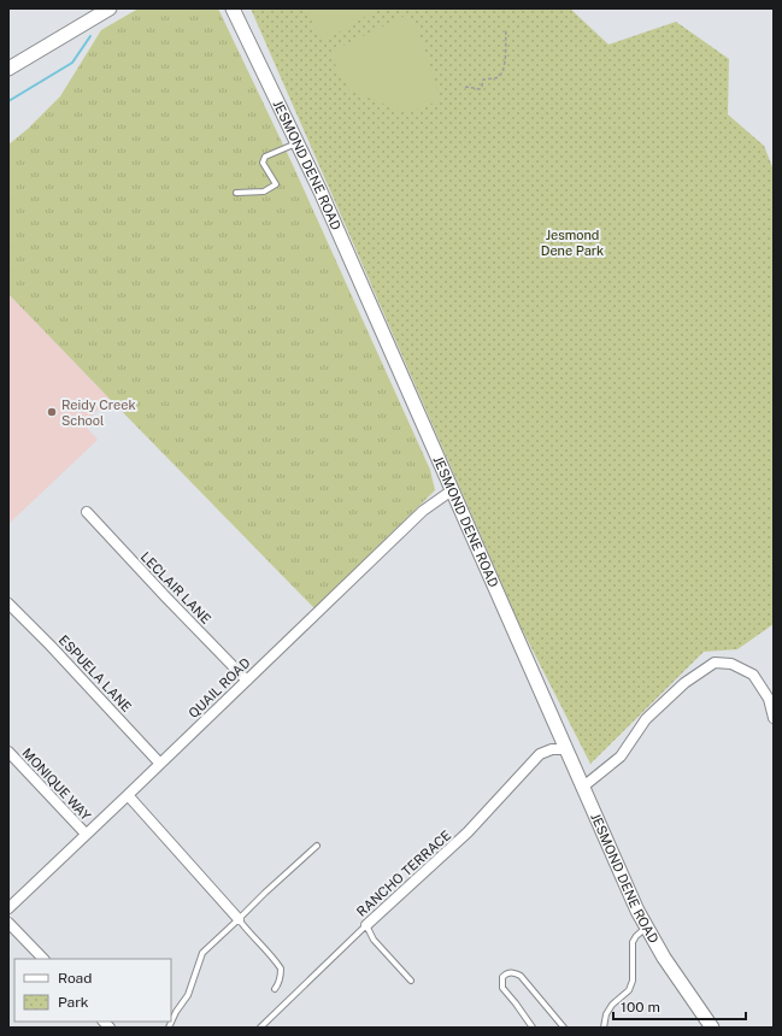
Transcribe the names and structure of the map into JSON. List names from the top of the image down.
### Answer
{
  "streets": {
    "street": [
      "JESMOND DENE ROAD",
      "LECLAIR LANE",
      "ESPUELA LANE",
      "QUAIL ROAD",
      "MONIQUE WAY",
      "RANCHO TERRACE"
    ]
  },
  "crossings": [
    ["JESMOND DENE ROAD", "QUAIL ROAD"],
    ["JESMOND DENE ROAD", "RANCHO TERRACE"],
    ["LECLAIR LANE", "QUAIL ROAD"],
    ["ESPUELA LANE", "QUAIL ROAD"],
    ["QUAIL ROAD", "MONIQUE WAY"]
  ],
  "parks": ["Jesmond Dene Park"],
  "places": ["Reidy Creek School"],
  "legend": ["Road", "Park"],
  "scale_bar": "100 m"
}
